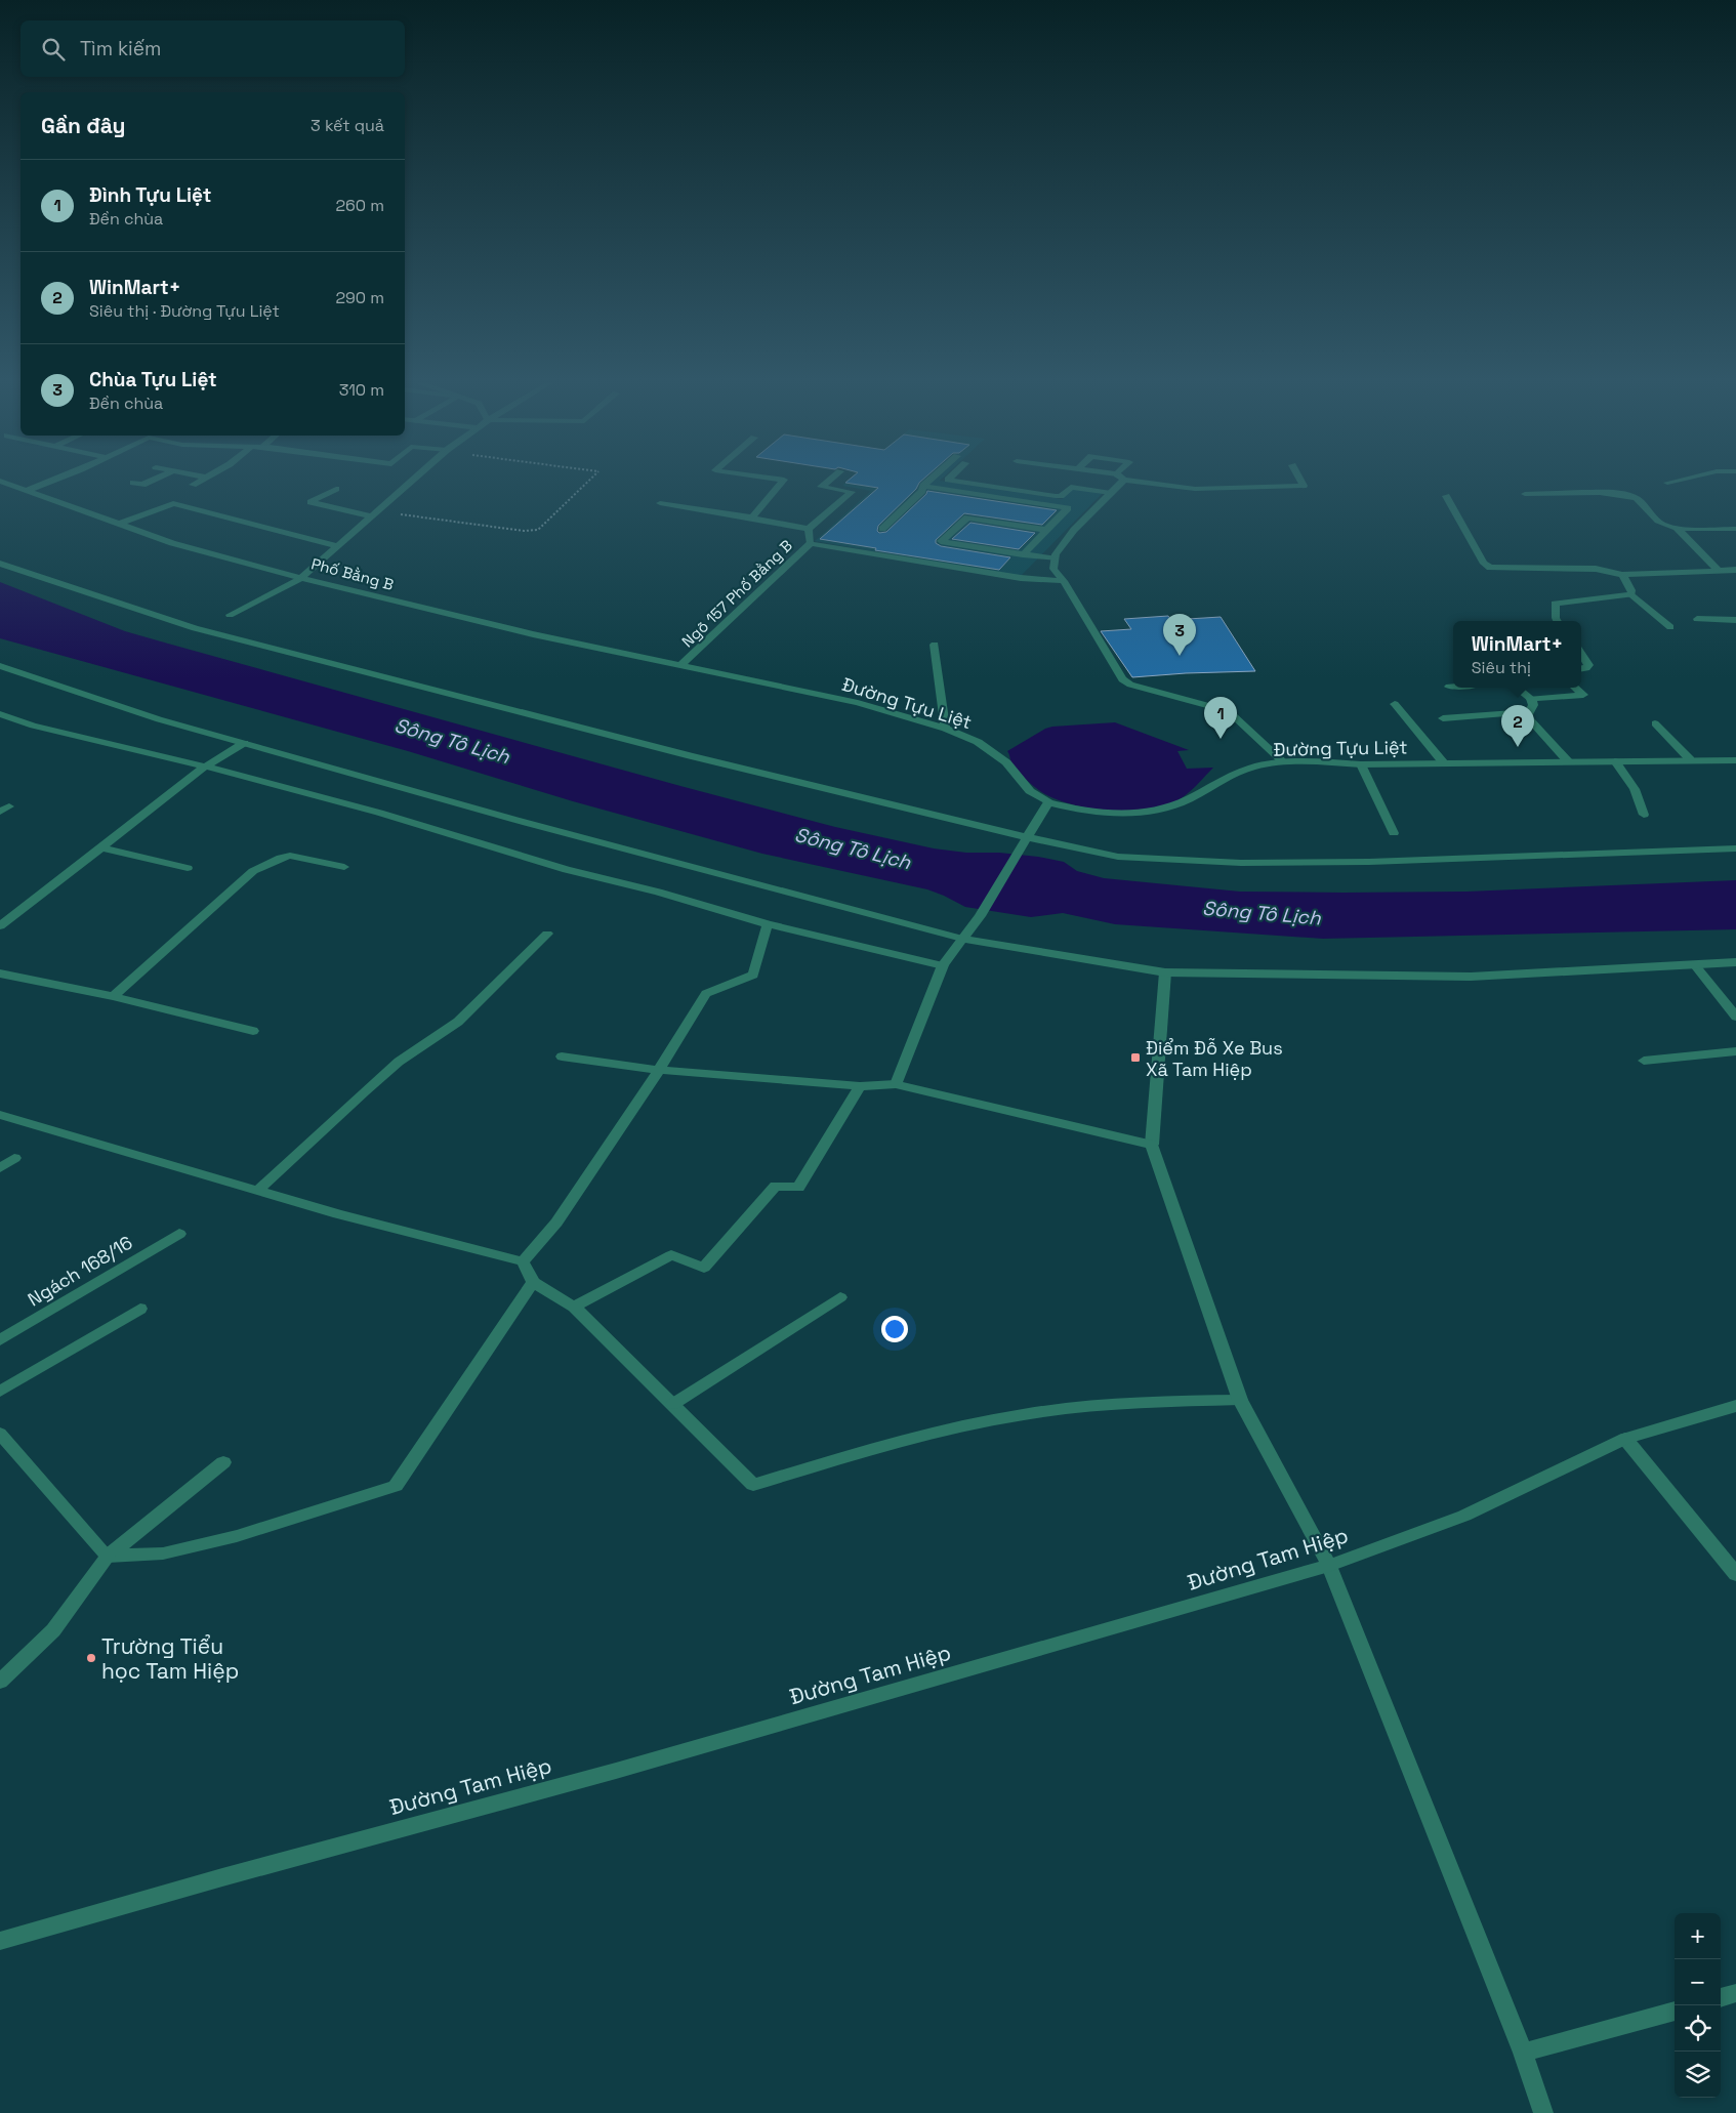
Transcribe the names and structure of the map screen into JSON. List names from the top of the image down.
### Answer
{
  "streets": {
    "street": [
      "Phố Bằng B",
      "Ngõ 157 Phố Bằng B",
      "Đường Tựu Liệt",
      "Ngách 168/16",
      "Đường Tam Hiệp"
    ]
  },
  "crossings": [
    ["Phố Bằng B", "Ngõ 157 Phố Bằng B"],
    ["Phố Bằng B", "Đường Tựu Liệt"],
    ["Ngõ 157 Phố Bằng B", "Đường Tựu Liệt"]
  ],
  "water": ["Sông Tô Lịch"],
  "places": {
    "transit": ["Điểm Đỗ Xe Bus Xã Tam Hiệp"],
    "other": ["Trường Tiểu học Tam Hiệp"]
  },
  "page": {
    "search": "Tìm kiếm",
    "heading": ["Gần đây", "3 kết quả"],
    "list": [
      {
        "mark": "1",
        "name": "Đình Tựu Liệt",
        "note": "Đền chùa",
        "value": "260 m"
      },
      {
        "mark": "2",
        "name": "WinMart+",
        "note": "Siêu thị · Đường Tựu Liệt",
        "value": "290 m"
      },
      {
        "mark": "3",
        "name": "Chùa Tựu Liệt",
        "note": "Đền chùa",
        "value": "310 m"
      }
    ],
    "pins": ["3", "1", "2"],
    "popup": ["WinMart+", "Siêu thị"],
    "map_buttons": ["+", "−"]
  }
}
